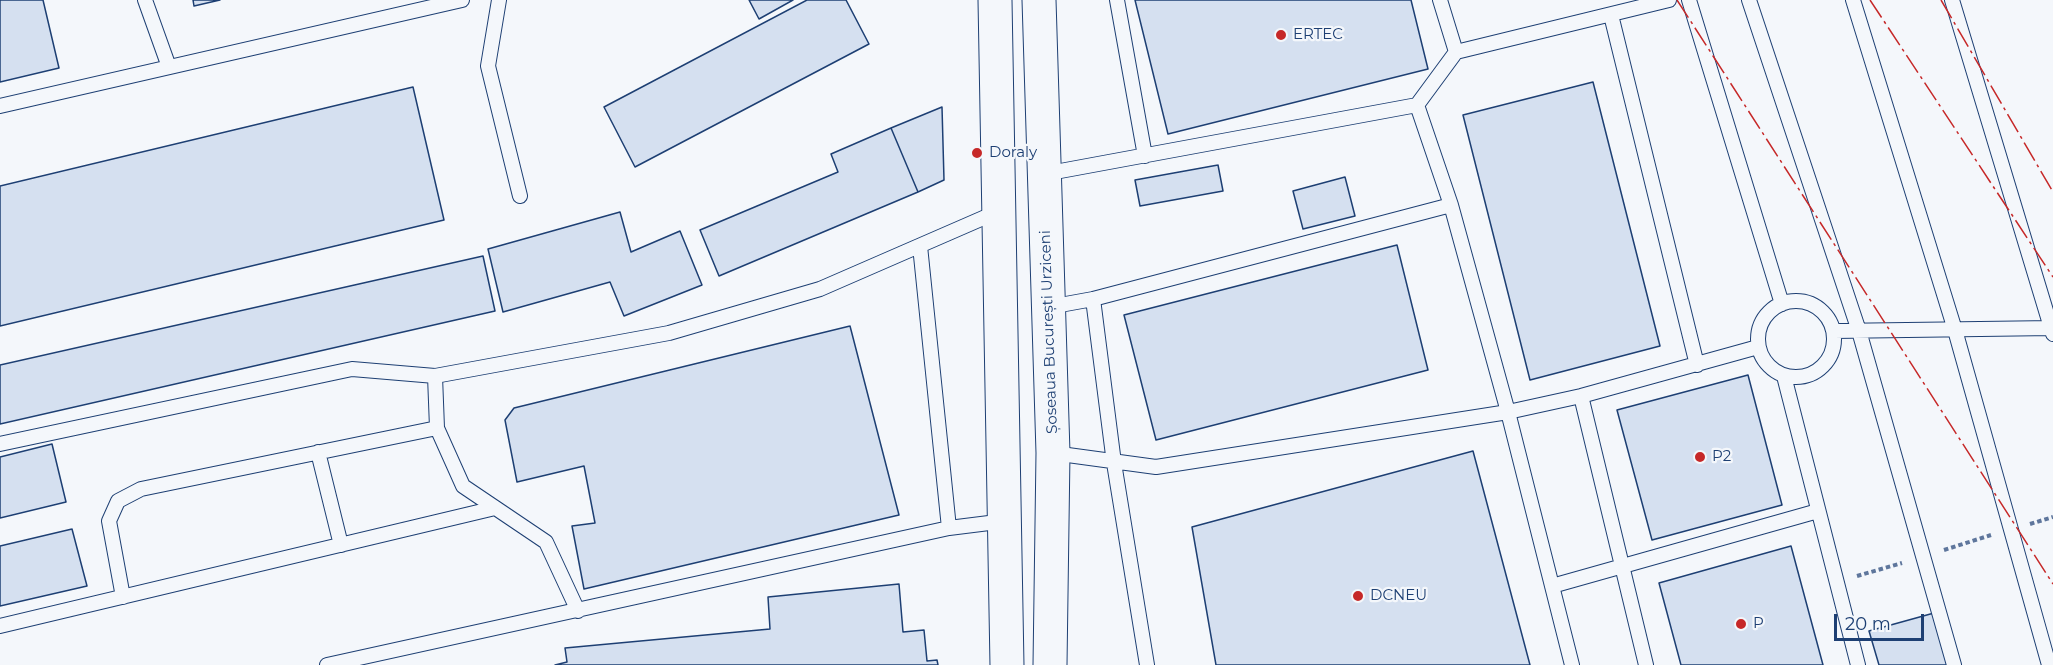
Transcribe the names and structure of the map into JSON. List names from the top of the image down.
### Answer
{
  "streets": {
    "highway": ["Șoseaua București Urziceni"]
  },
  "places": [
    "ERTEC",
    "Doraly",
    "P2",
    "DCNEU",
    "P"
  ],
  "scale_bar": "20 m"
}
